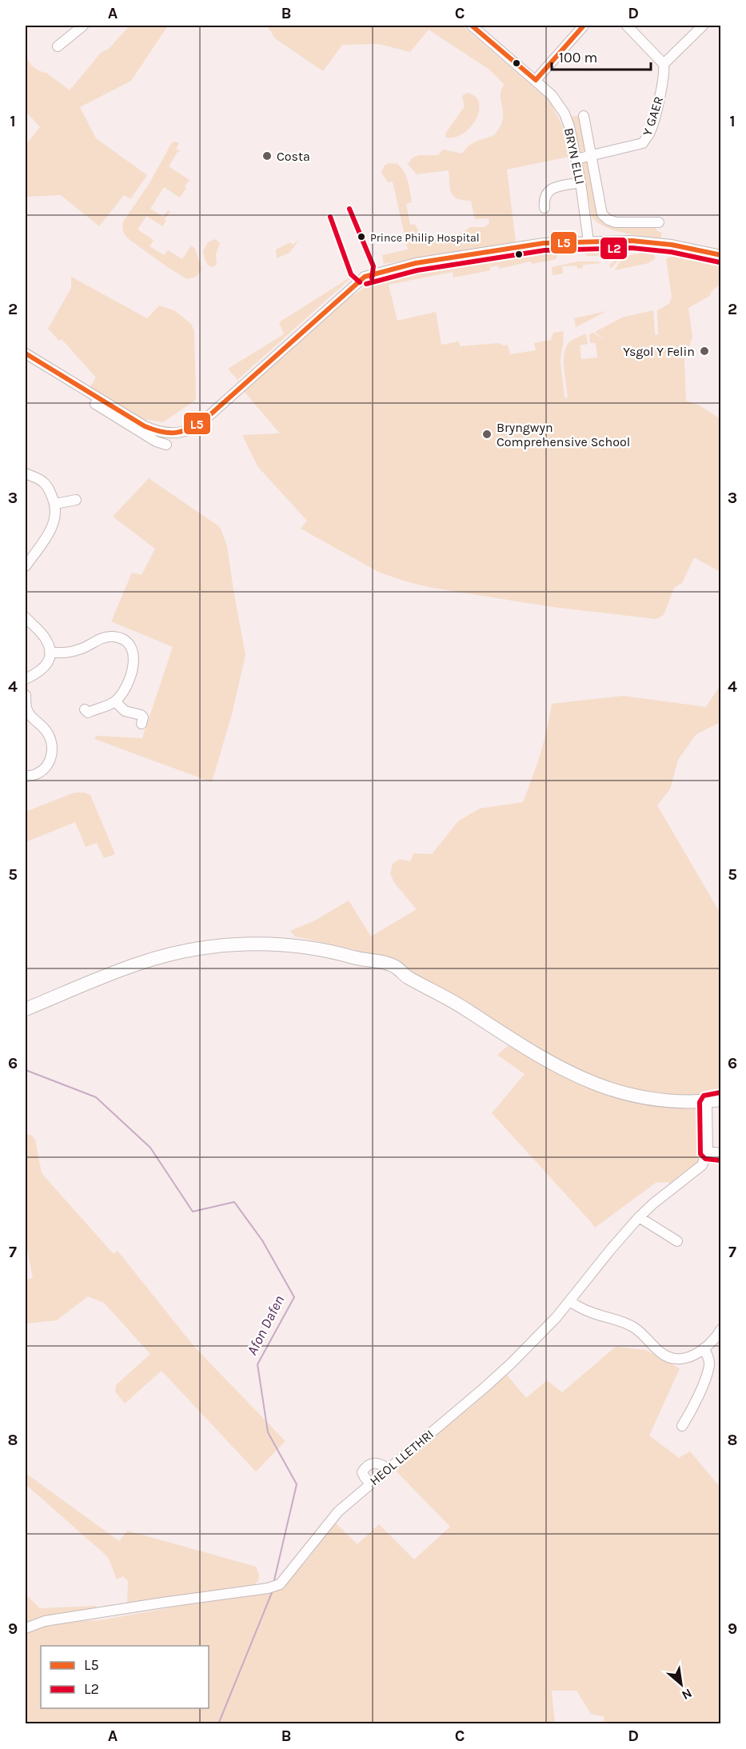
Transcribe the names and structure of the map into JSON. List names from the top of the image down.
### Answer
{
  "streets": {
    "street": ["Y GAER", "BRYN ELLI", "HEOL LLETHRI"]
  },
  "crossings": [
    ["Y GAER", "BRYN ELLI"]
  ],
  "water": ["Afon Dafen"],
  "places": [
    "Costa",
    "Prince Philip Hospital",
    "Ysgol Y Felin",
    "Bryngwyn Comprehensive School"
  ],
  "lines": ["transit line L5", "transit line L2"],
  "legend": ["L5", "L2"],
  "scale_bar": "100 m",
  "north": "bottom right",
  "grid": {
    "columns": [
      "A",
      "B",
      "C",
      "D"
    ],
    "rows": [
      "1",
      "2",
      "3",
      "4",
      "5",
      "6",
      "7",
      "8",
      "9"
    ]
  }
}
